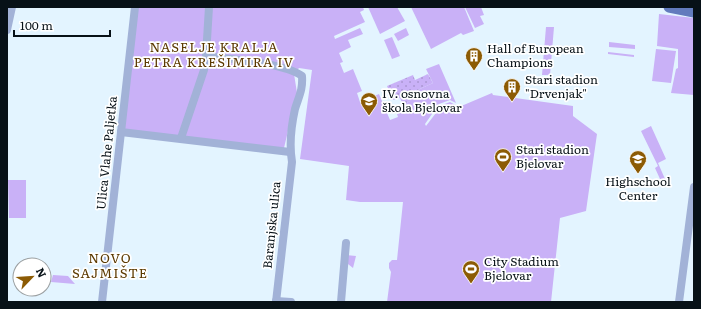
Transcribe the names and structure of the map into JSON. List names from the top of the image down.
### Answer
{
  "streets": {
    "street": ["Ulica Vlahe Paljetka", "Baranjska ulica"]
  },
  "districts": ["NASELJE KRALJA PETRA KREŠIMIRA IV", "NOVO SAJMIŠTE"],
  "places": {
    "building": ["Hall of European Champions", "Stari stadion \"Drvenjak\""],
    "school or university": ["IV. osnovna škola Bjelovar", "Highschool Center"],
    "sports": ["Stari stadion Bjelovar", "City Stadium Bjelovar"]
  },
  "scale_bar": "100 m",
  "north": "top right"
}
